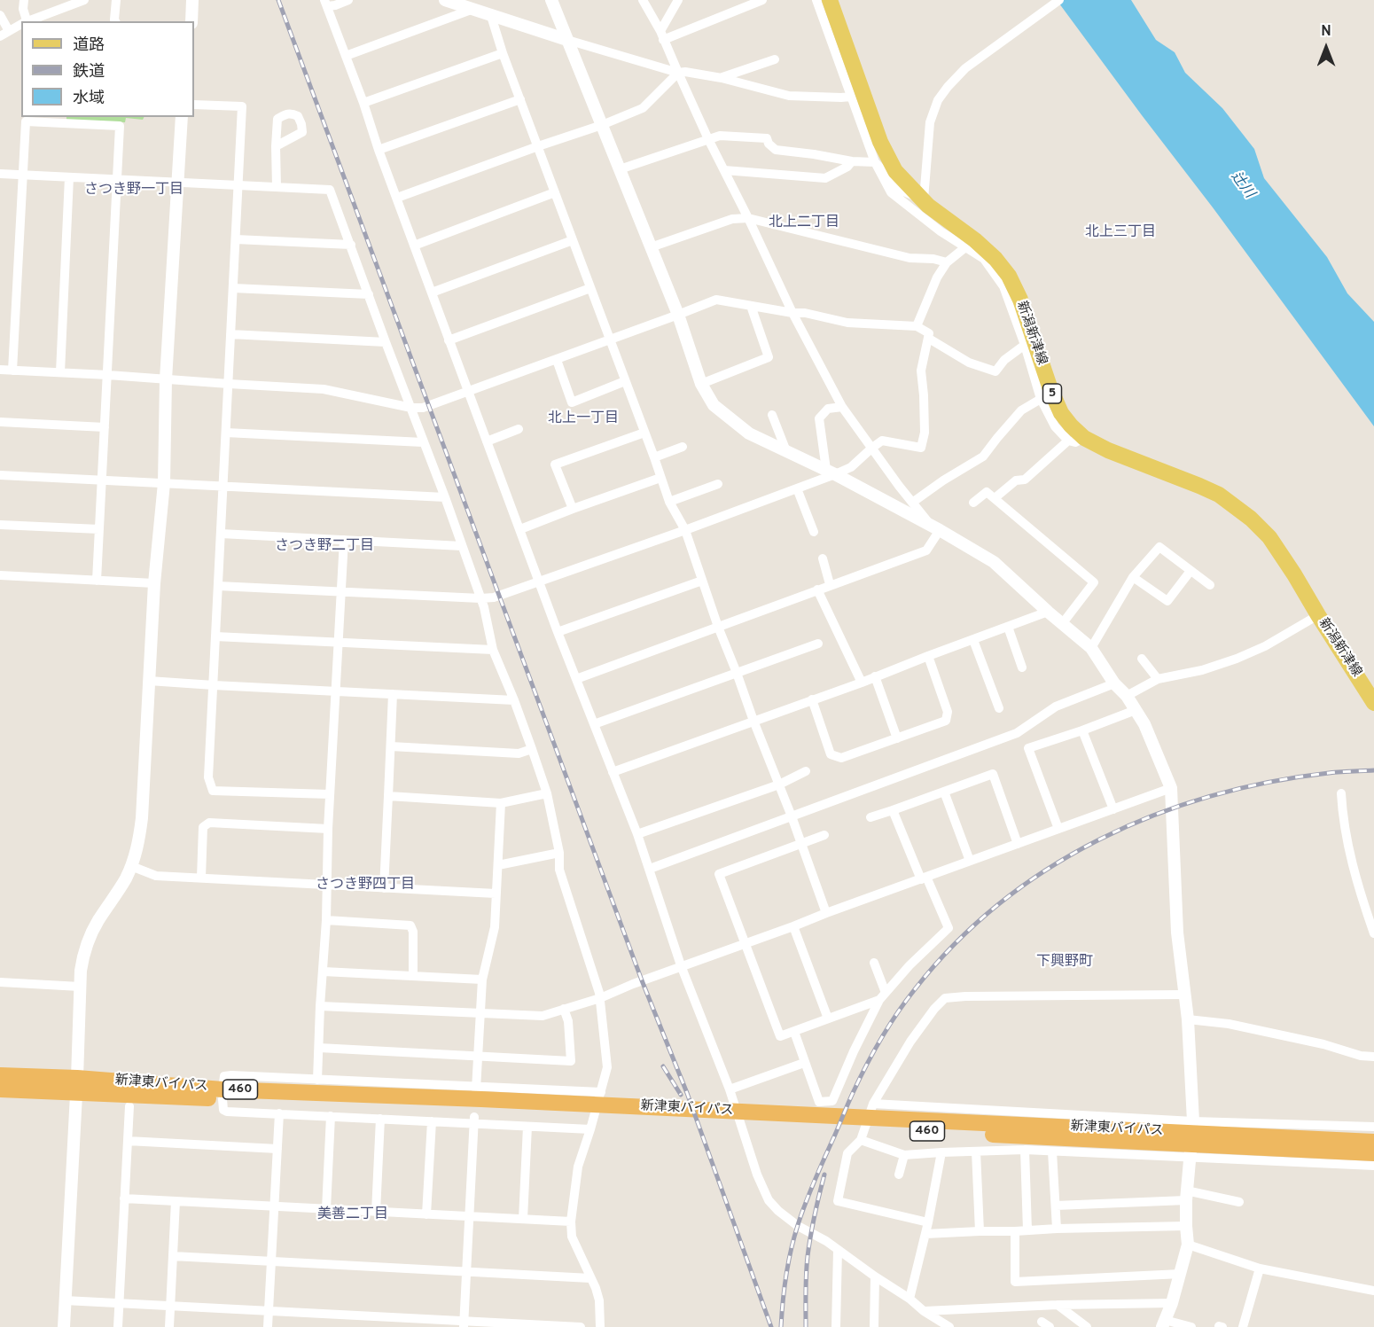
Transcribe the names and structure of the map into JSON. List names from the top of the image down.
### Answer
{
  "streets": {
    "highway": ["新津東バイパス", "460"],
    "main road": ["新潟新津線", "5"]
  },
  "districts": [
    "さつき野一丁目",
    "北上二丁目",
    "北上三丁目",
    "北上一丁目",
    "さつき野二丁目",
    "さつき野四丁目",
    "下興野町",
    "美善二丁目"
  ],
  "water": ["辻川"],
  "legend": ["道路", "鉄道", "水域"],
  "north": "top"
}
